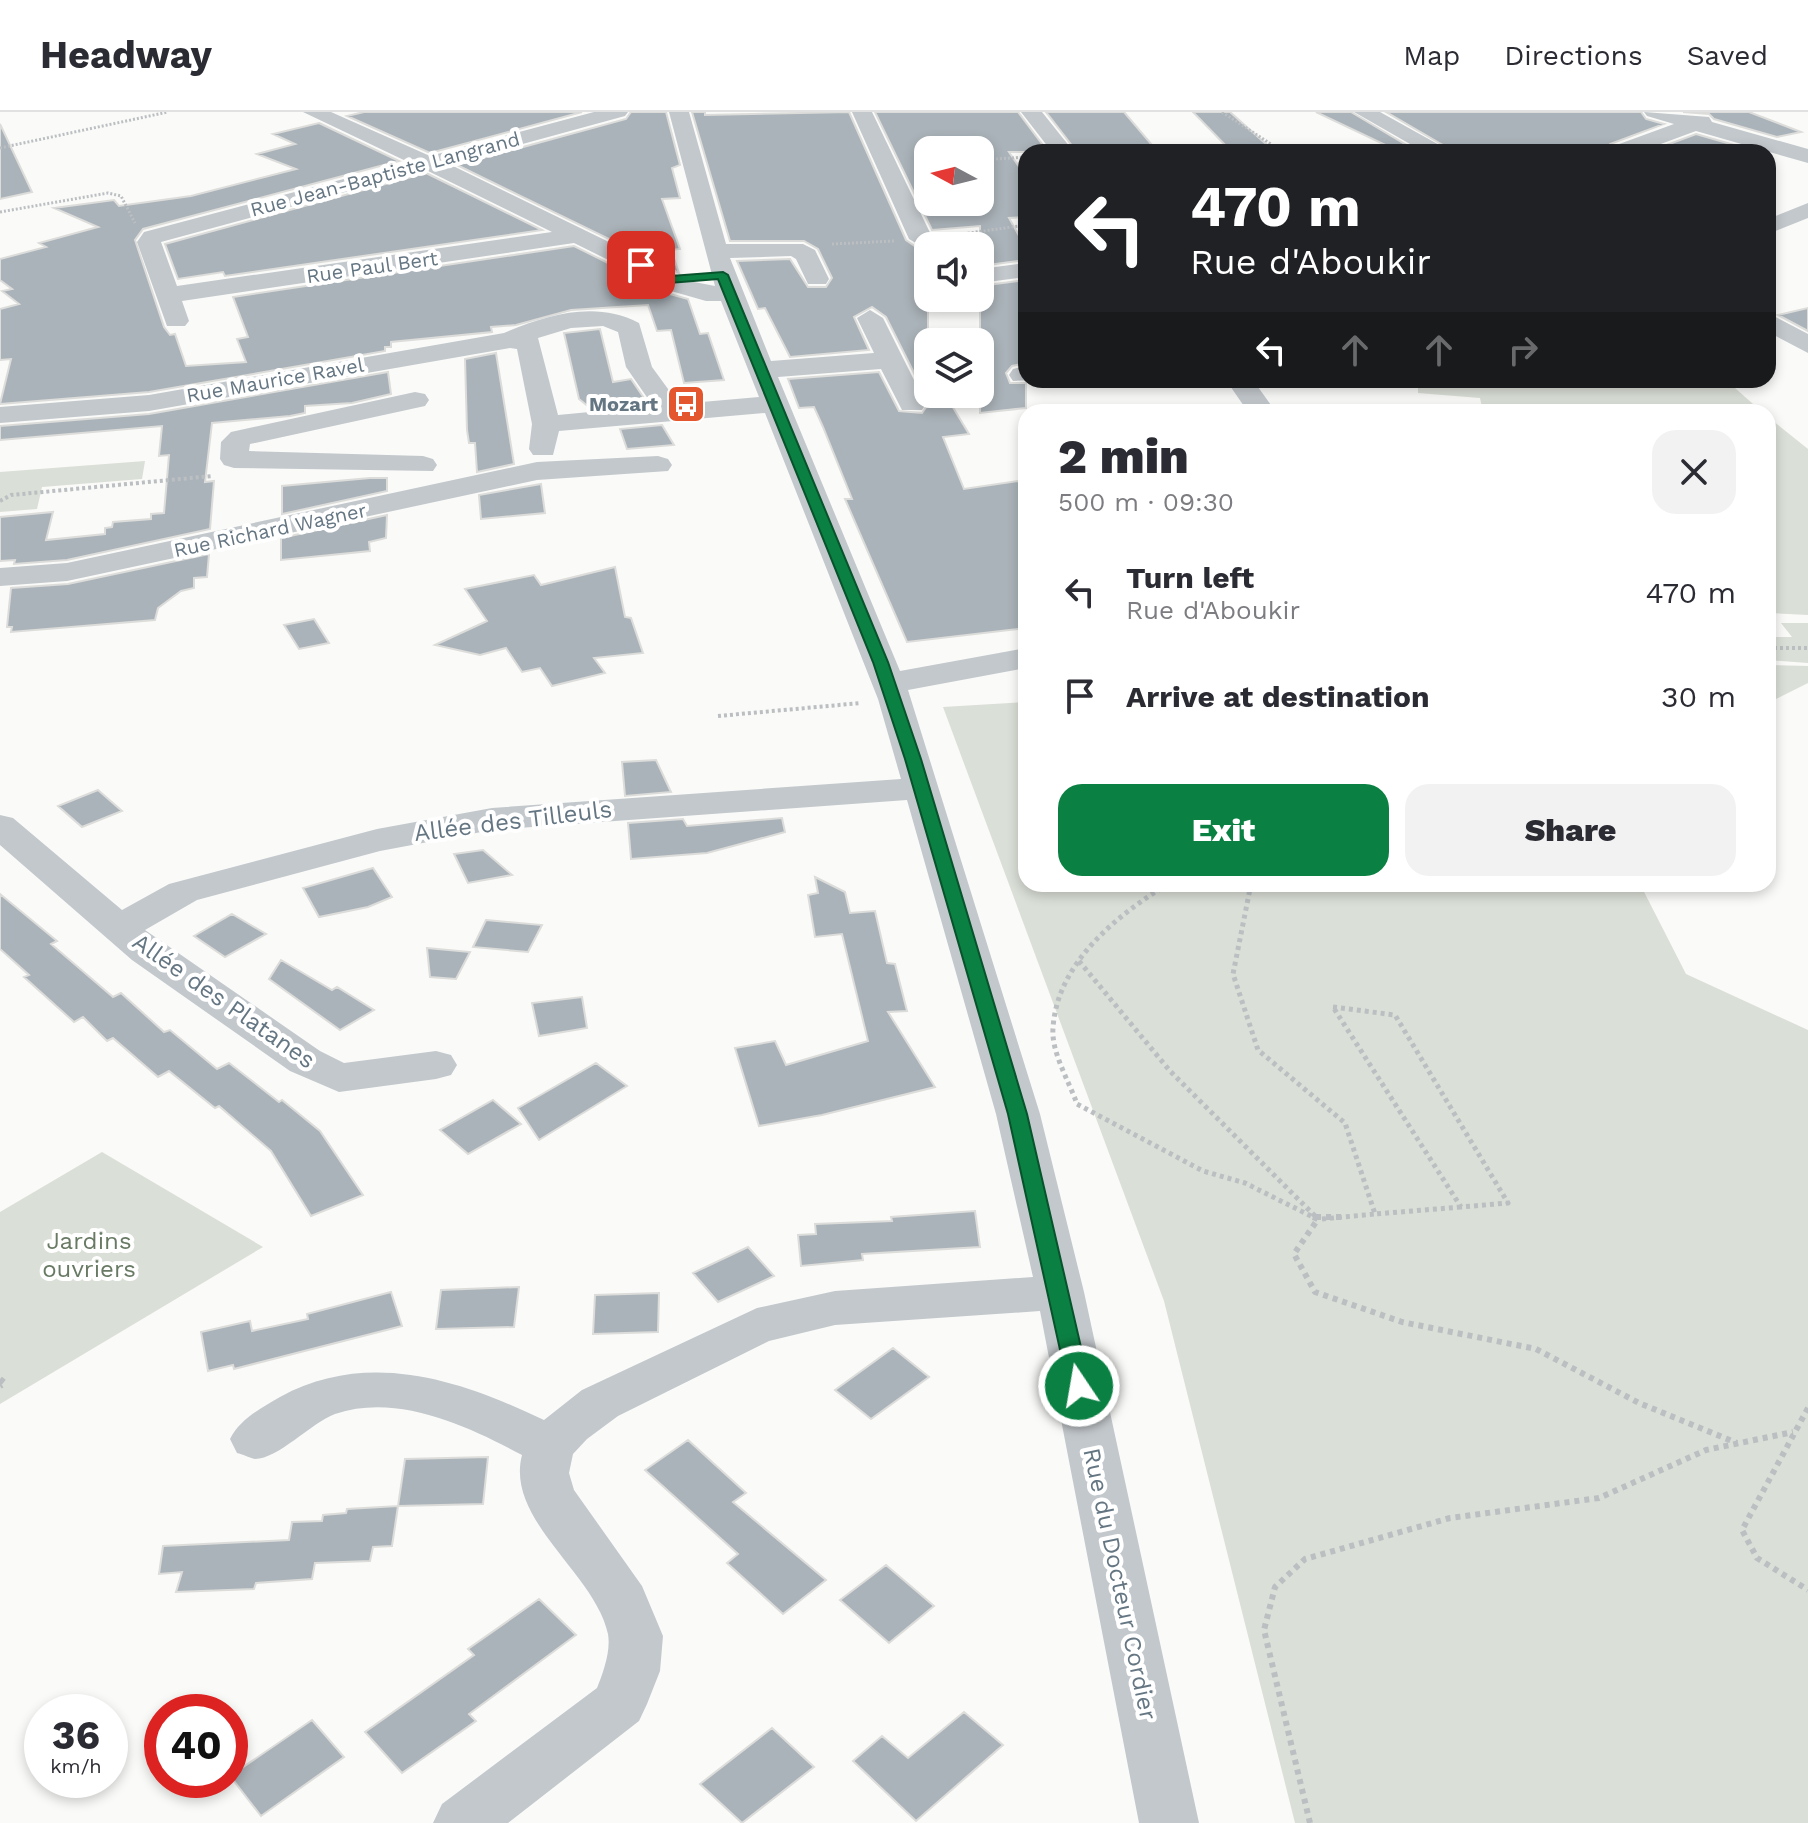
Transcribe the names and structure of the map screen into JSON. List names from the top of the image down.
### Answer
{
  "streets": {
    "street": [
      "Rue Jean-Baptiste Langrand",
      "Rue Paul Bert",
      "Rue Maurice Ravel",
      "Rue Richard Wagner",
      "Allée des Tilleuls",
      "Allée des Platanes",
      "Rue du Docteur Cordier"
    ]
  },
  "crossings": [
    ["Allée des Tilleuls", "Allée des Platanes"],
    ["Allée des Tilleuls", "Rue du Docteur Cordier"]
  ],
  "parks": ["Jardins ouvriers"],
  "places": {
    "bus stop": ["Mozart"]
  },
  "north": "left",
  "page": {
    "header": "Headway",
    "nav": ["Map", "Directions", "Saved"],
    "turn": ["470 m", "Rue d'Aboukir"],
    "heading": ["2 min", "500 m · 09:30"],
    "list": [
      {
        "name": "Turn left",
        "note": "Rue d'Aboukir",
        "value": "470 m"
      },
      {
        "name": "Arrive at destination",
        "value": "30 m"
      }
    ],
    "buttons": ["Exit", "Share"],
    "speed": "36 km/h",
    "limit": "40"
  }
}
